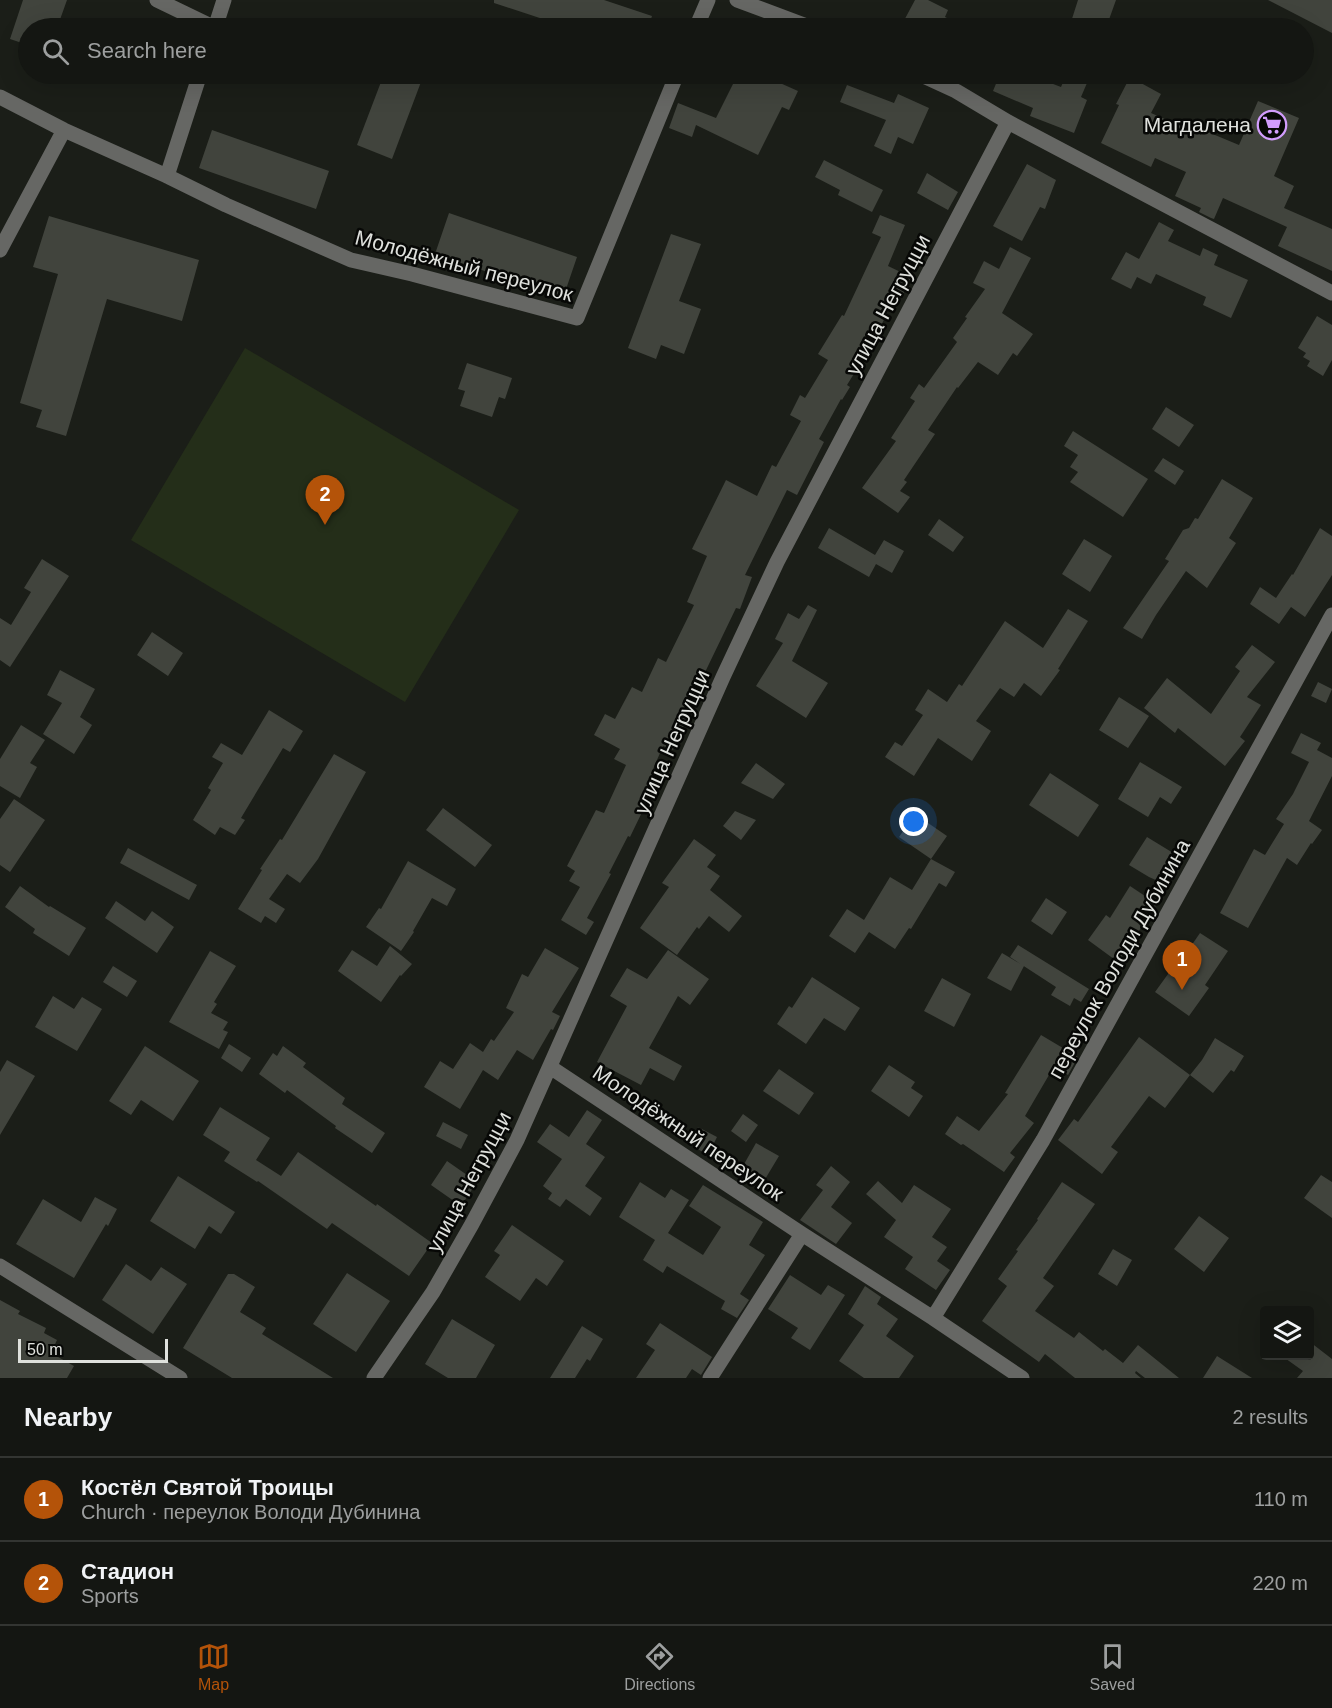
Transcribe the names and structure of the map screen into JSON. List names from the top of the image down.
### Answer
{
  "streets": {
    "street": ["Молодёжный переулок", "улица Негруцци", "переулок Володи Дубинина"]
  },
  "crossings": [
    ["Молодёжный переулок", "улица Негруцци"],
    ["Молодёжный переулок", "переулок Володи Дубинина"]
  ],
  "places": {
    "supermarket": ["Магдалена"]
  },
  "scale_bar": "50 m",
  "page": {
    "search": "Search here",
    "pins": ["2", "1"],
    "scale": "50 m",
    "heading": ["Nearby", "2 results"],
    "list": [
      {
        "mark": "1",
        "name": "Костёл Святой Троицы",
        "note": "Church · переулок Володи Дубинина",
        "value": "110 m"
      },
      {
        "mark": "2",
        "name": "Стадион",
        "note": "Sports",
        "value": "220 m"
      }
    ],
    "nav": ["Map", "Directions", "Saved"]
  }
}
